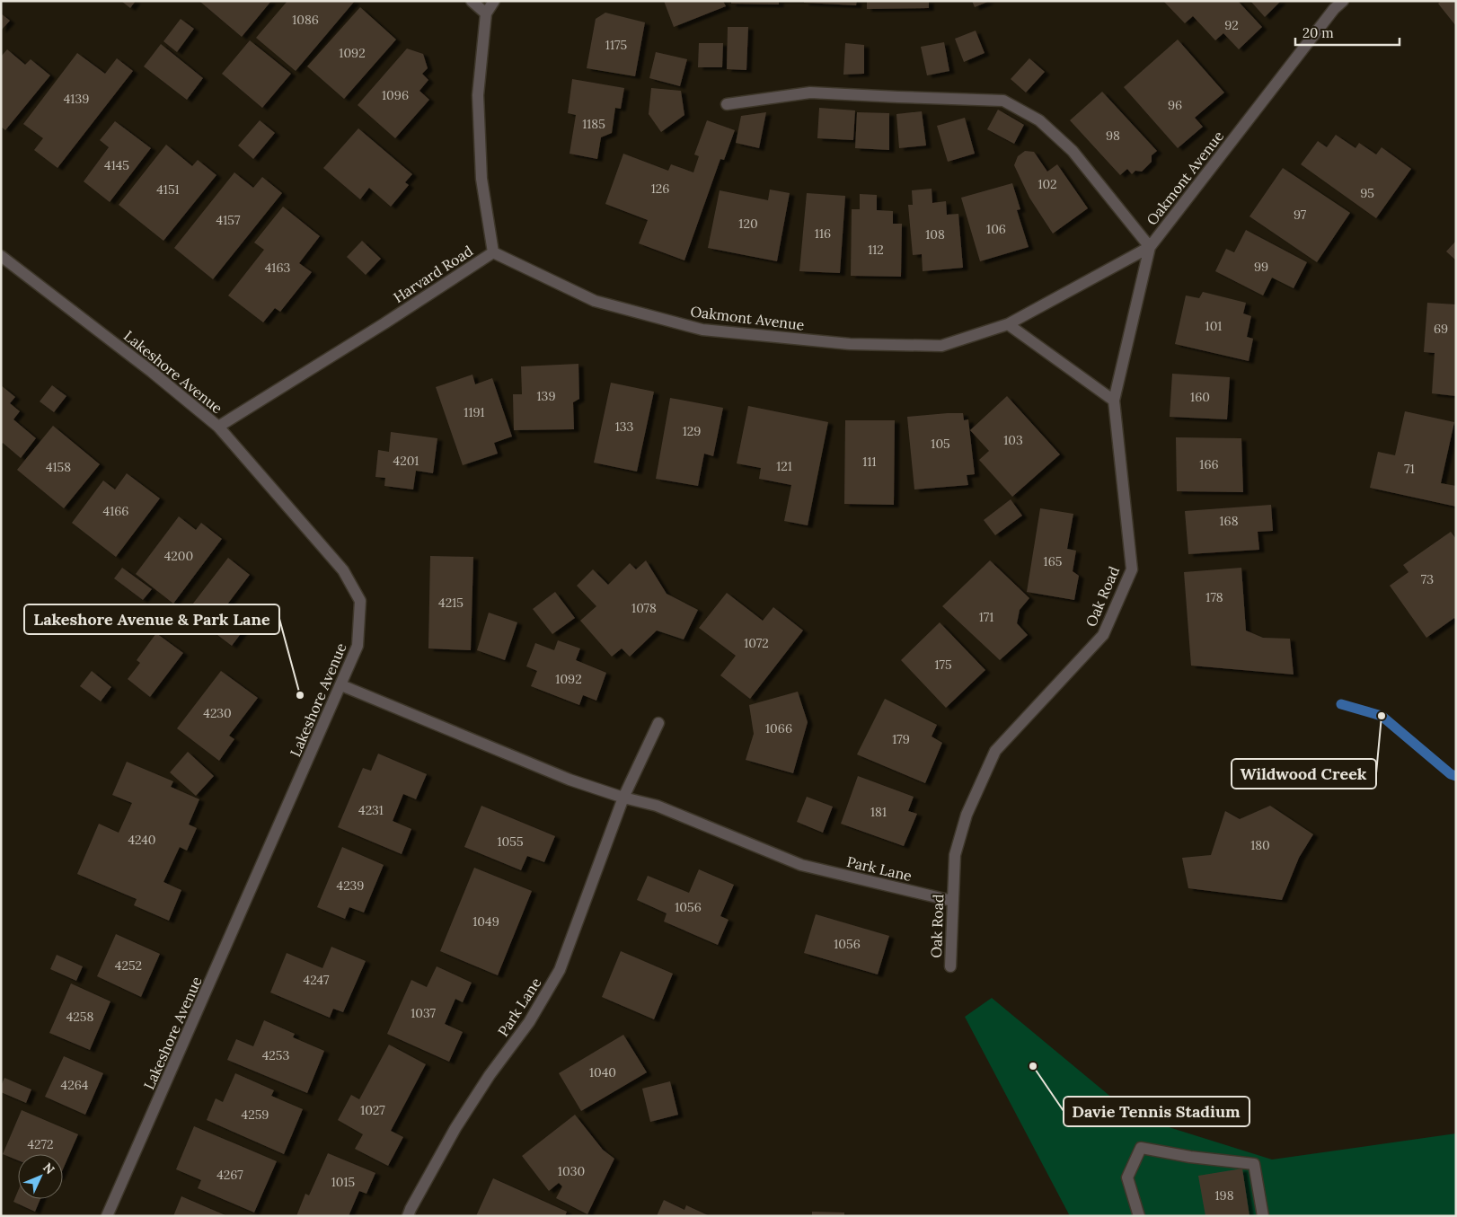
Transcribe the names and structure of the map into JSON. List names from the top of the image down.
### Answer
{
  "streets": {
    "street": [
      "Oakmont Avenue",
      "Harvard Road",
      "Lakeshore Avenue",
      "Oak Road",
      "Park Lane"
    ]
  },
  "crossings": [
    ["Oakmont Avenue", "Harvard Road"],
    ["Oakmont Avenue", "Oak Road"],
    ["Harvard Road", "Lakeshore Avenue"],
    ["Lakeshore Avenue", "Park Lane"],
    ["Oak Road", "Park Lane"]
  ],
  "places": ["Lakeshore Avenue & Park Lane", "Wildwood Creek", "Davie Tennis Stadium"],
  "house_numbers": [
    "1086",
    "92",
    "1175",
    "1092",
    "1096",
    "4139",
    "96",
    "1185",
    "98",
    "4145",
    "102",
    "126",
    "4151",
    "95",
    "97",
    "4157",
    "120",
    "106",
    "116",
    "108",
    "112",
    "99",
    "4163",
    "101",
    "69",
    "139",
    "160",
    "1191",
    "133",
    "129",
    "103",
    "105",
    "4201",
    "111",
    "166",
    "121",
    "4158",
    "71",
    "4166",
    "168",
    "4200",
    "165",
    "73",
    "178",
    "4215",
    "1078",
    "171",
    "1072",
    "175",
    "1092",
    "4230",
    "1066",
    "179",
    "4231",
    "181",
    "4240",
    "1055",
    "180",
    "4239",
    "1056",
    "1049",
    "1056",
    "4252",
    "4247",
    "1037",
    "4258",
    "4253",
    "1040",
    "4264",
    "1027",
    "4259",
    "4272",
    "1030",
    "4267",
    "1015",
    "198"
  ],
  "scale_bar": "20 m",
  "north": "top right"
}
